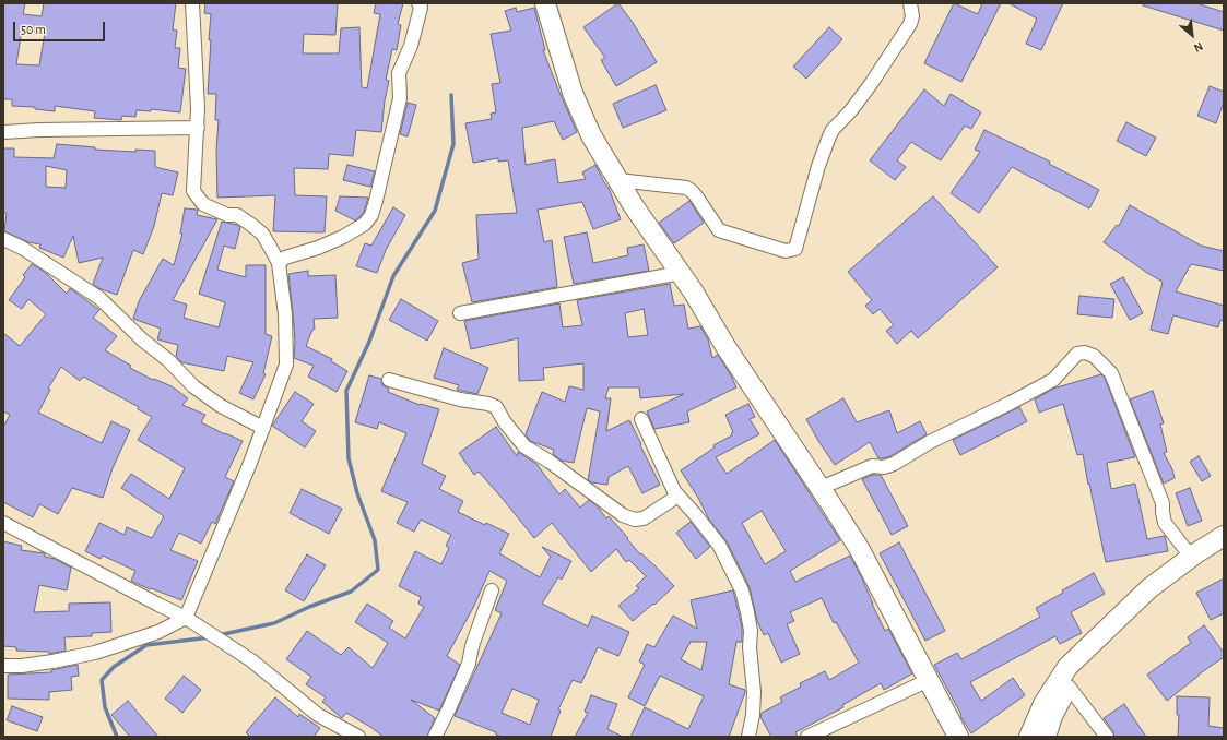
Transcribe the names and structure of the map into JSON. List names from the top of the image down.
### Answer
{
  "scale_bar": "50 m",
  "north": "bottom right"
}
